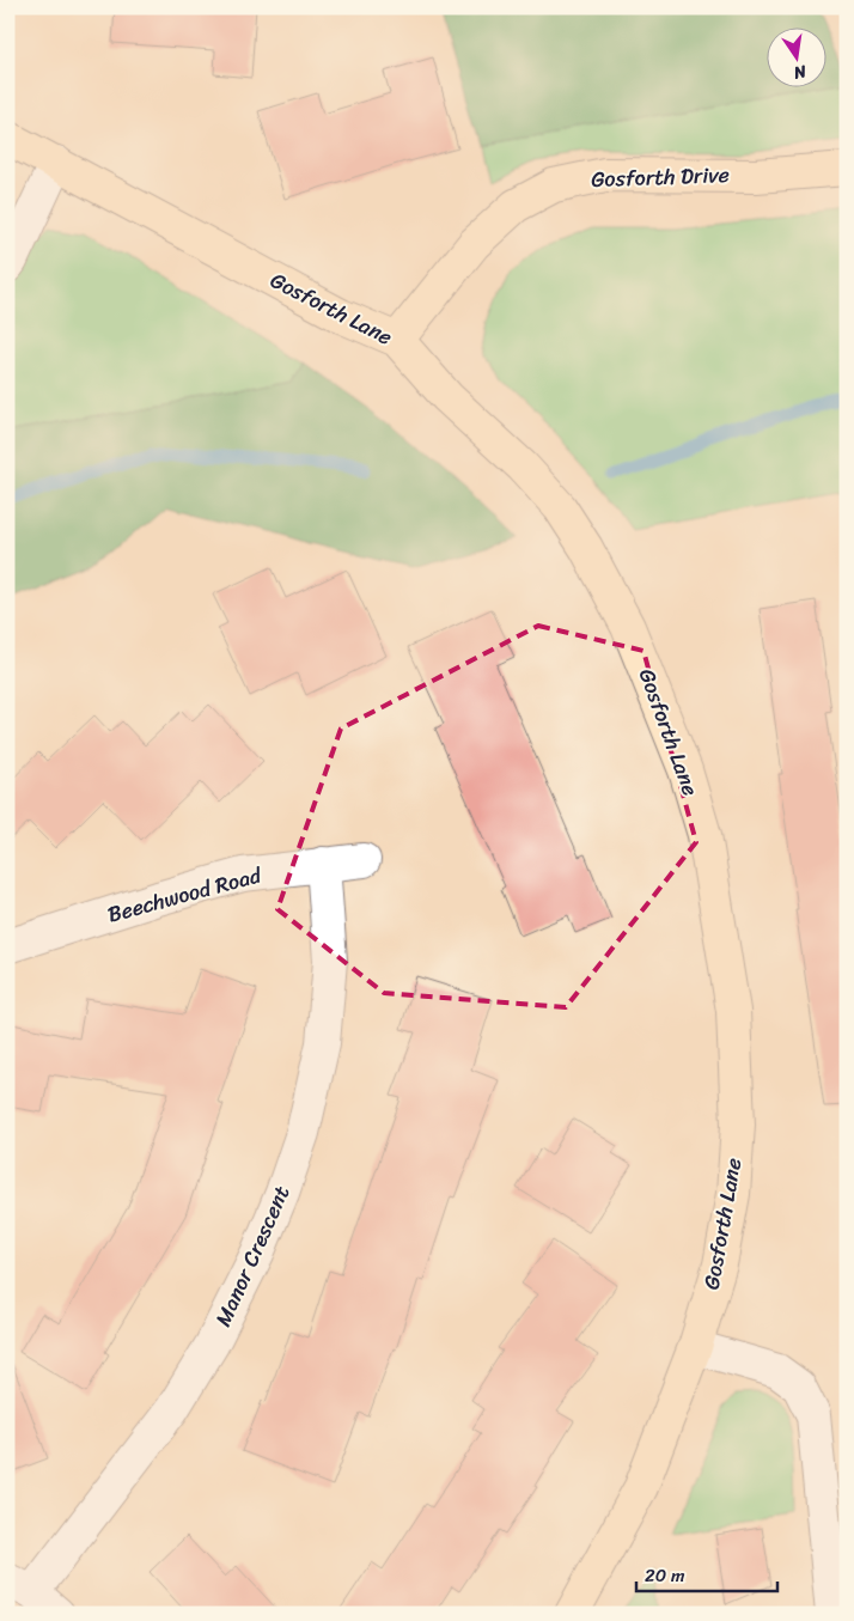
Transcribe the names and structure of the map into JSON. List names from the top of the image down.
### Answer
{
  "streets": {
    "street": [
      "Gosforth Drive",
      "Gosforth Lane",
      "Beechwood Road",
      "Manor Crescent"
    ]
  },
  "crossings": [
    ["Gosforth Drive", "Gosforth Lane"],
    ["Beechwood Road", "Manor Crescent"]
  ],
  "scale_bar": "20 m",
  "north": "bottom"
}
